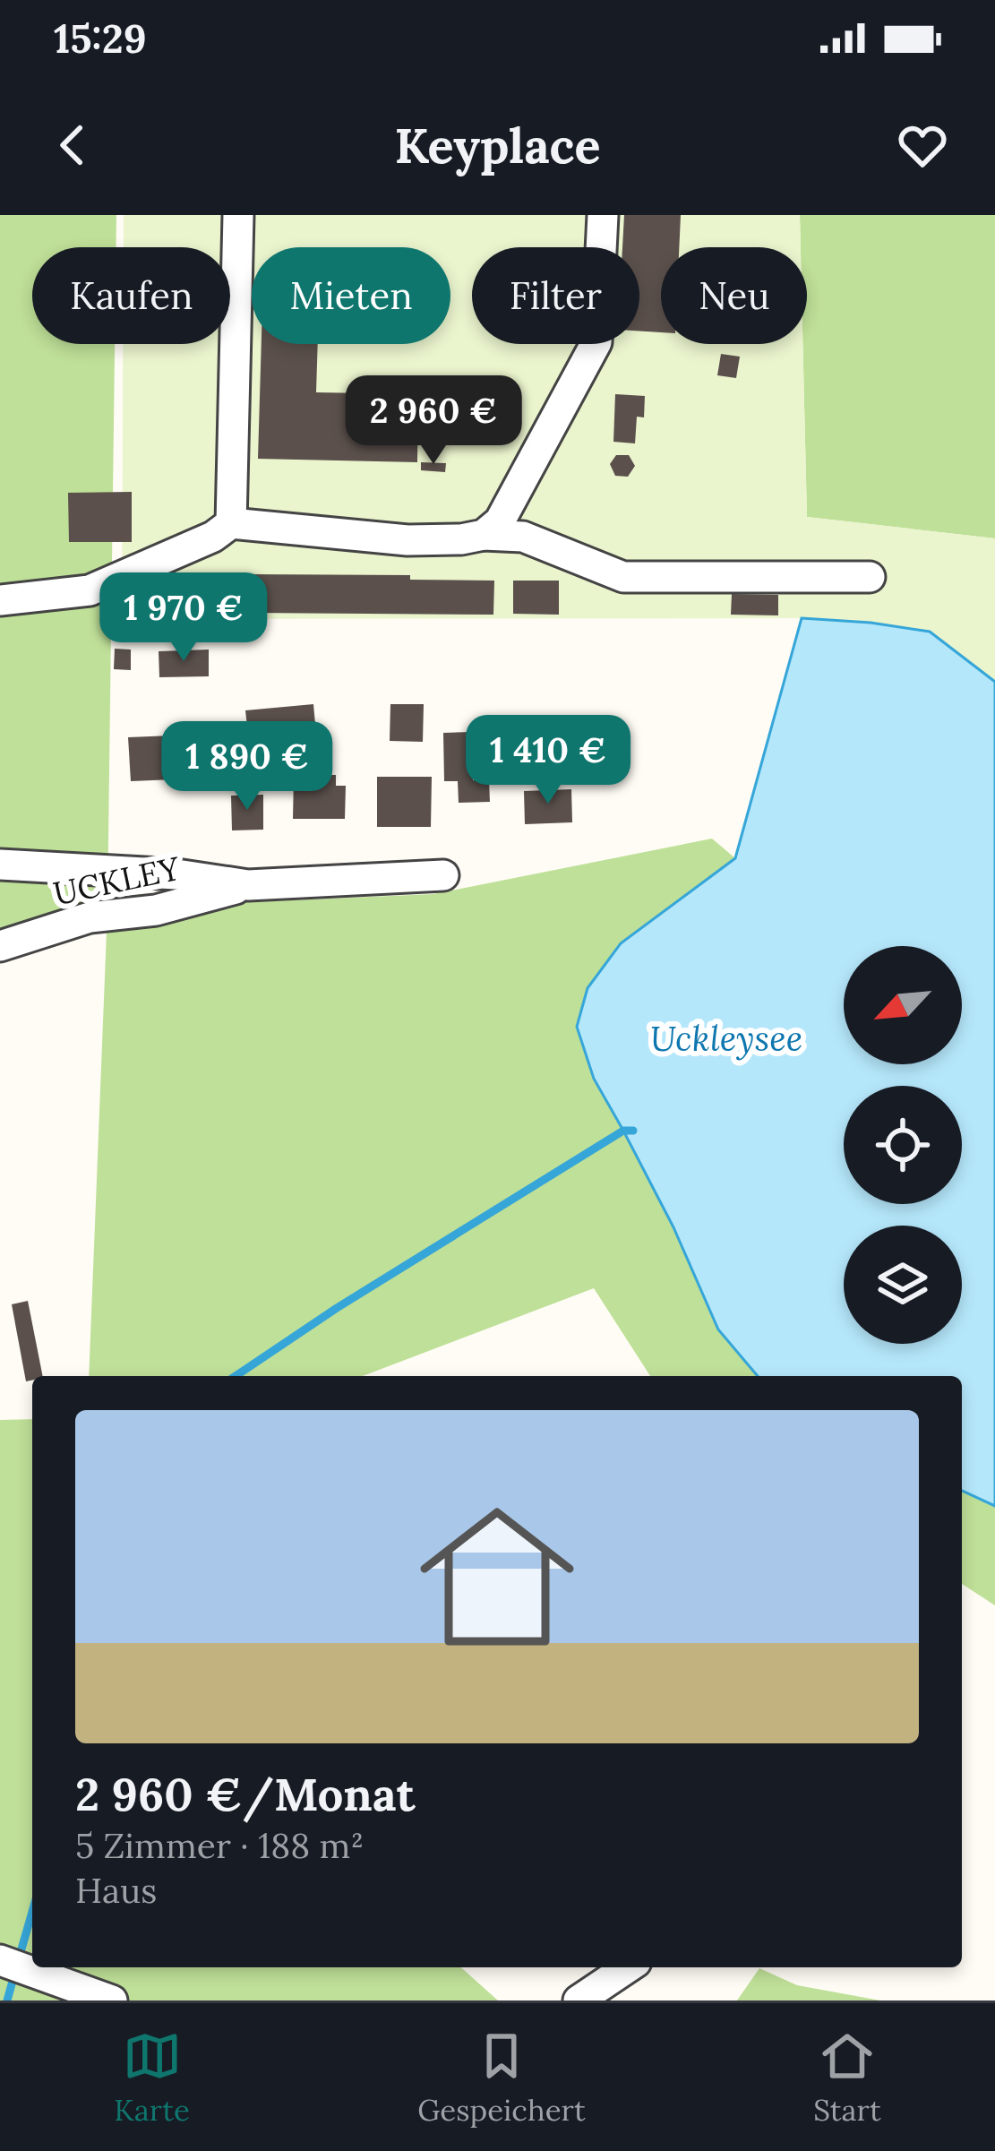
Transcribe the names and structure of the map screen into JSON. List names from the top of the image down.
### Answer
{
  "streets": {
    "street": ["UCKLEY"]
  },
  "water": ["Uckleysee"],
  "north": "bottom left",
  "page": {
    "status": "15:29",
    "header": "Keyplace",
    "chip": [
      "Kaufen",
      "Mieten",
      "Filter",
      "Neu"
    ],
    "price": [
      "2 960 €",
      "1 970 €",
      "1 410 €",
      "1 890 €"
    ],
    "list": [
      {
        "name": "2 960 €/Monat",
        "note": "5 Zimmer · 188 m² · Haus"
      }
    ],
    "tabs": ["Karte", "Gespeichert", "Start"]
  }
}
